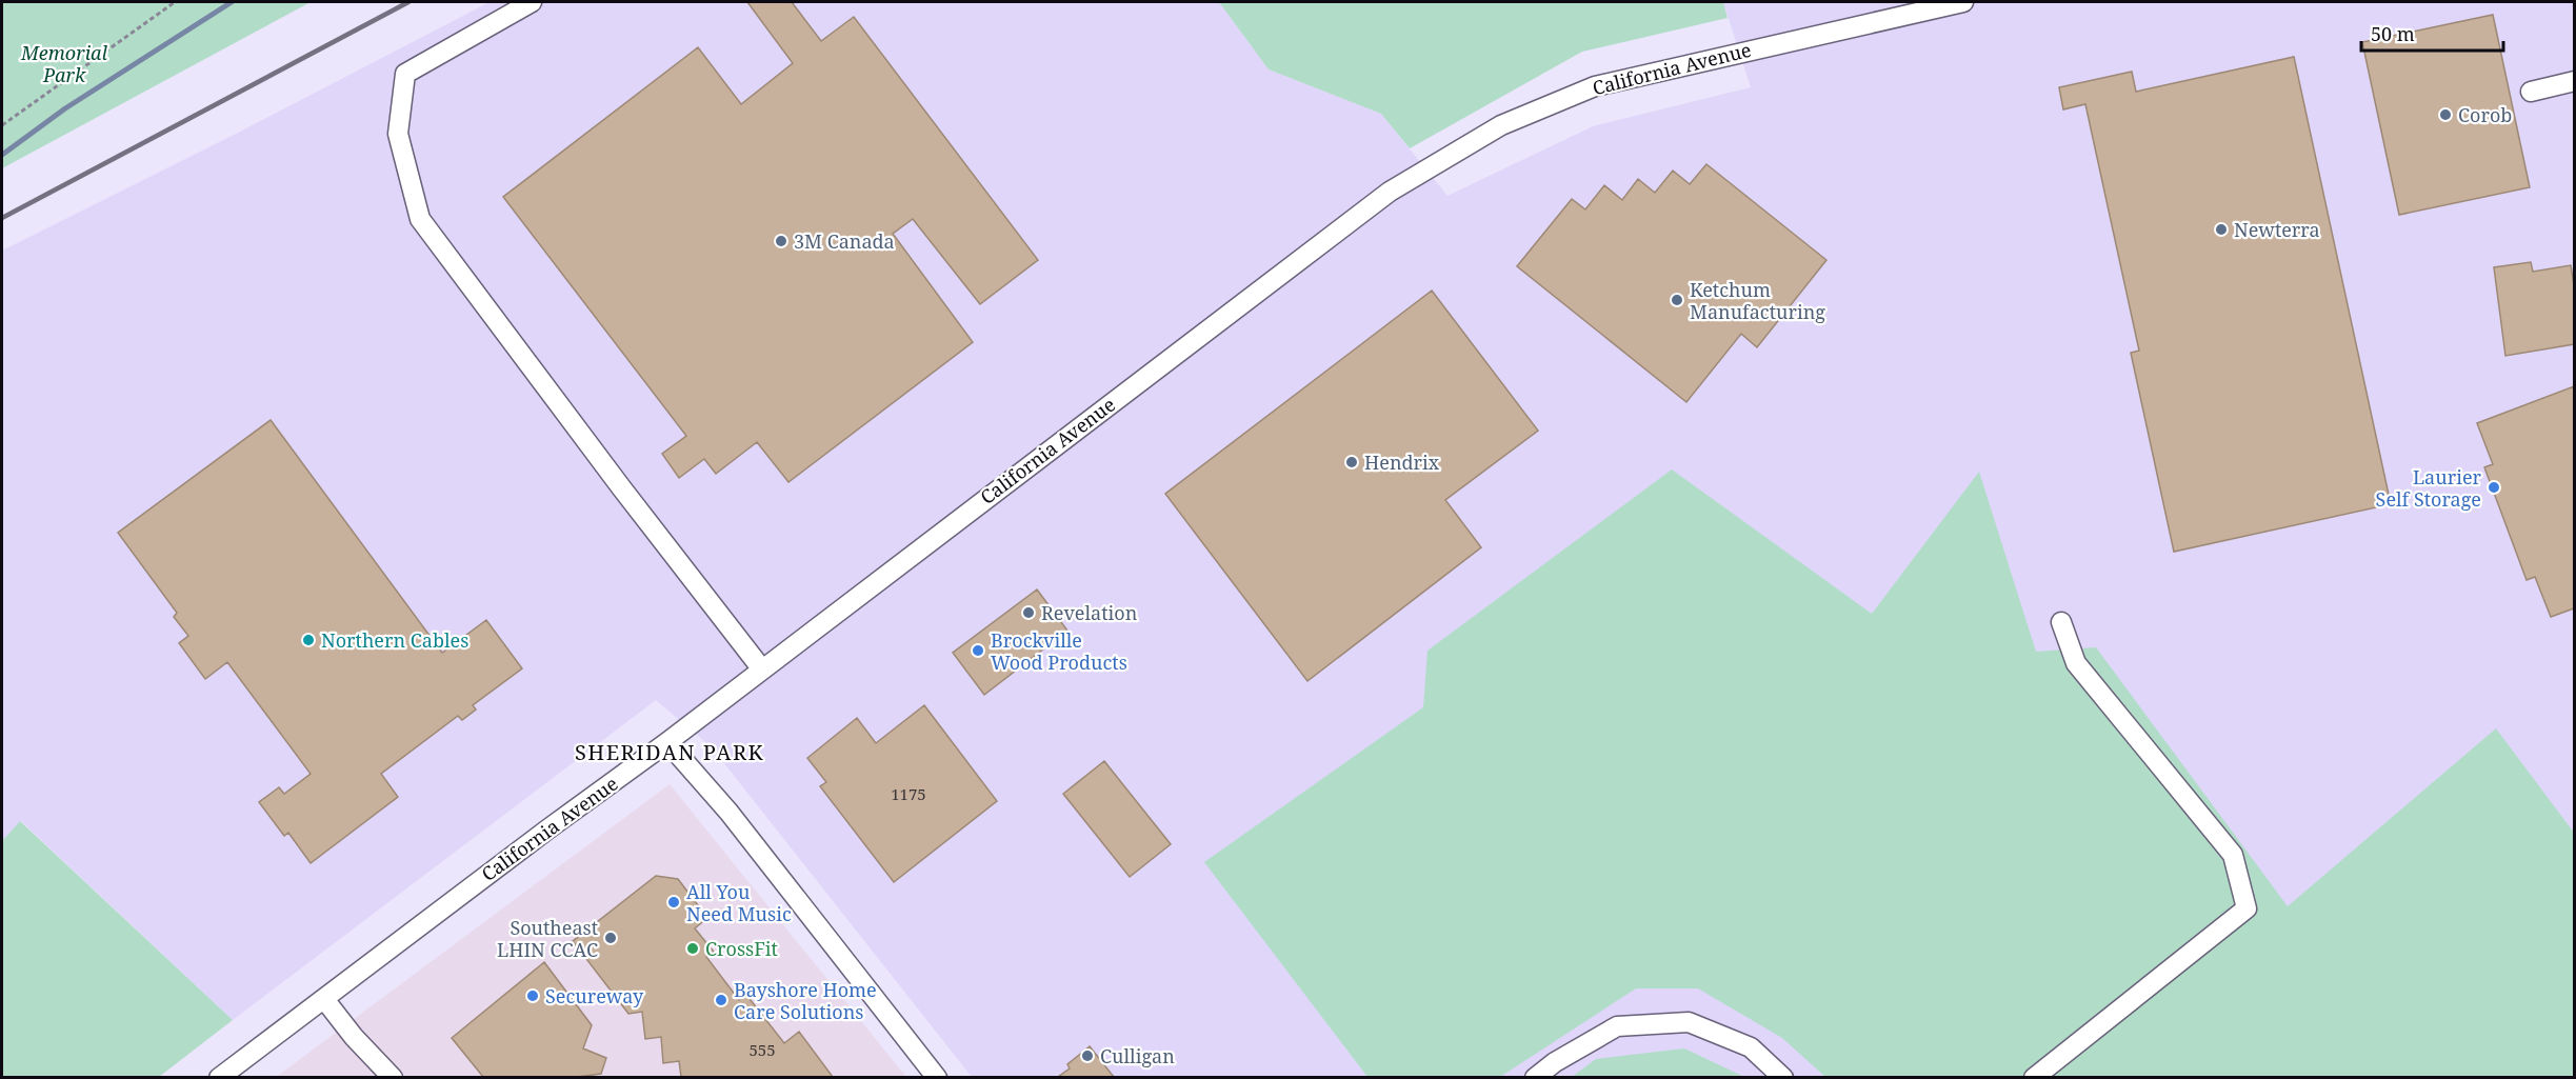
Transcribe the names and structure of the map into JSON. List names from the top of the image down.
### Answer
{
  "streets": {
    "street": ["California Avenue"]
  },
  "districts": ["SHERIDAN PARK"],
  "parks": ["Memorial Park"],
  "places": [
    "Corob",
    "Newterra",
    "3M Canada",
    "Ketchum Manufacturing",
    "Hendrix",
    "Laurier Self Storage",
    "Revelation",
    "Northern Cables",
    "Brockville Wood Products",
    "All You Need Music",
    "Southeast LHIN CCAC",
    "CrossFit",
    "Secureway",
    "Bayshore Home Care Solutions",
    "Culligan"
  ],
  "house_numbers": ["1175", "555"],
  "scale_bar": "50 m"
}
